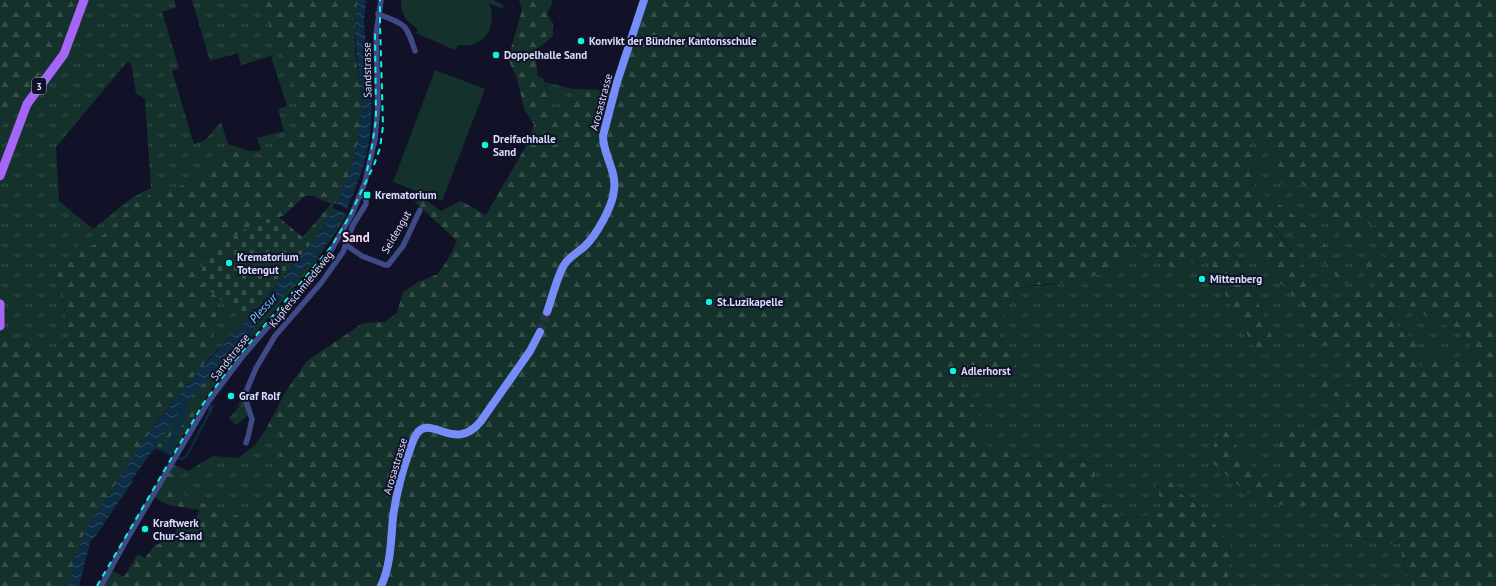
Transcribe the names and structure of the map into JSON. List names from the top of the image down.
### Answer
{
  "streets": {
    "main road": ["3", "Arosastrasse"],
    "street": ["Sandstrasse", "Seidengut", "Kupferschmiedeweg"]
  },
  "crossings": [
    ["Sandstrasse", "Kupferschmiedeweg"],
    ["Seidengut", "Kupferschmiedeweg"]
  ],
  "districts": ["Sand"],
  "water": ["Plessur"],
  "places": {
    "other": [
      "Konvikt der Bündner Kantonsschule",
      "Doppelhalle Sand",
      "Dreifachhalle Sand",
      "Krematorium Totengut",
      "Mittenberg",
      "St.Luzikapelle",
      "Adlerhorst",
      "Graf Rolf",
      "Kraftwerk Chur-Sand"
    ],
    "transit": ["Krematorium"]
  }
}
